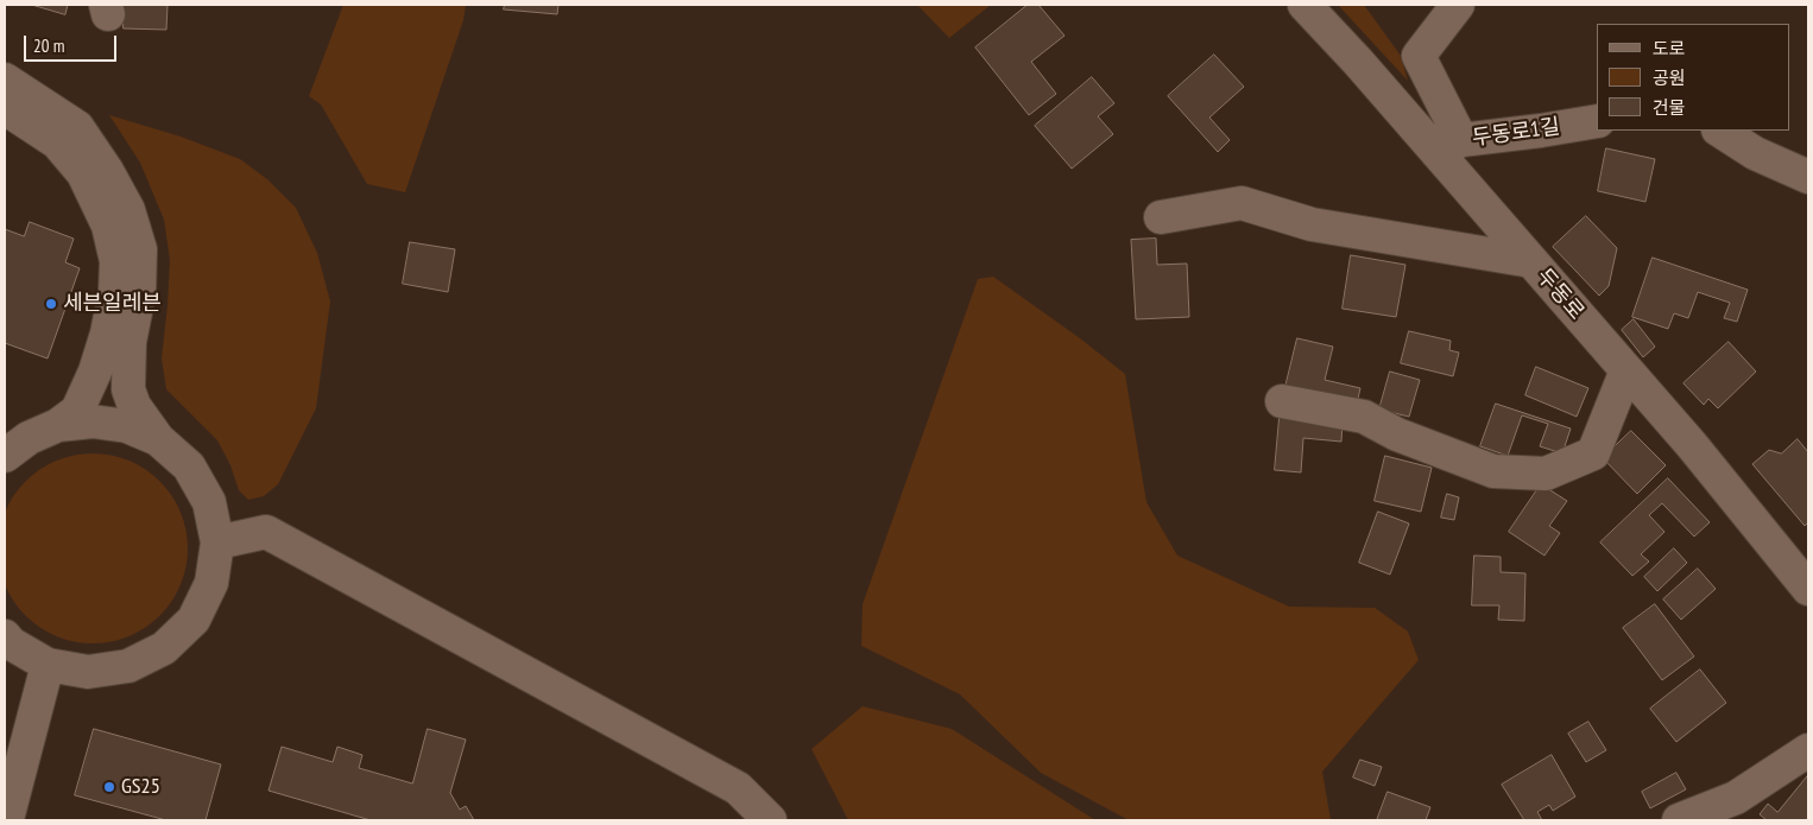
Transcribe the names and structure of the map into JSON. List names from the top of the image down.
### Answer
{
  "streets": {
    "street": ["두동로1길", "두동로"]
  },
  "crossings": [
    ["두동로1길", "두동로"]
  ],
  "places": ["세븐일레븐", "GS25"],
  "legend": ["도로", "공원", "건물"],
  "scale_bar": "20 m"
}
